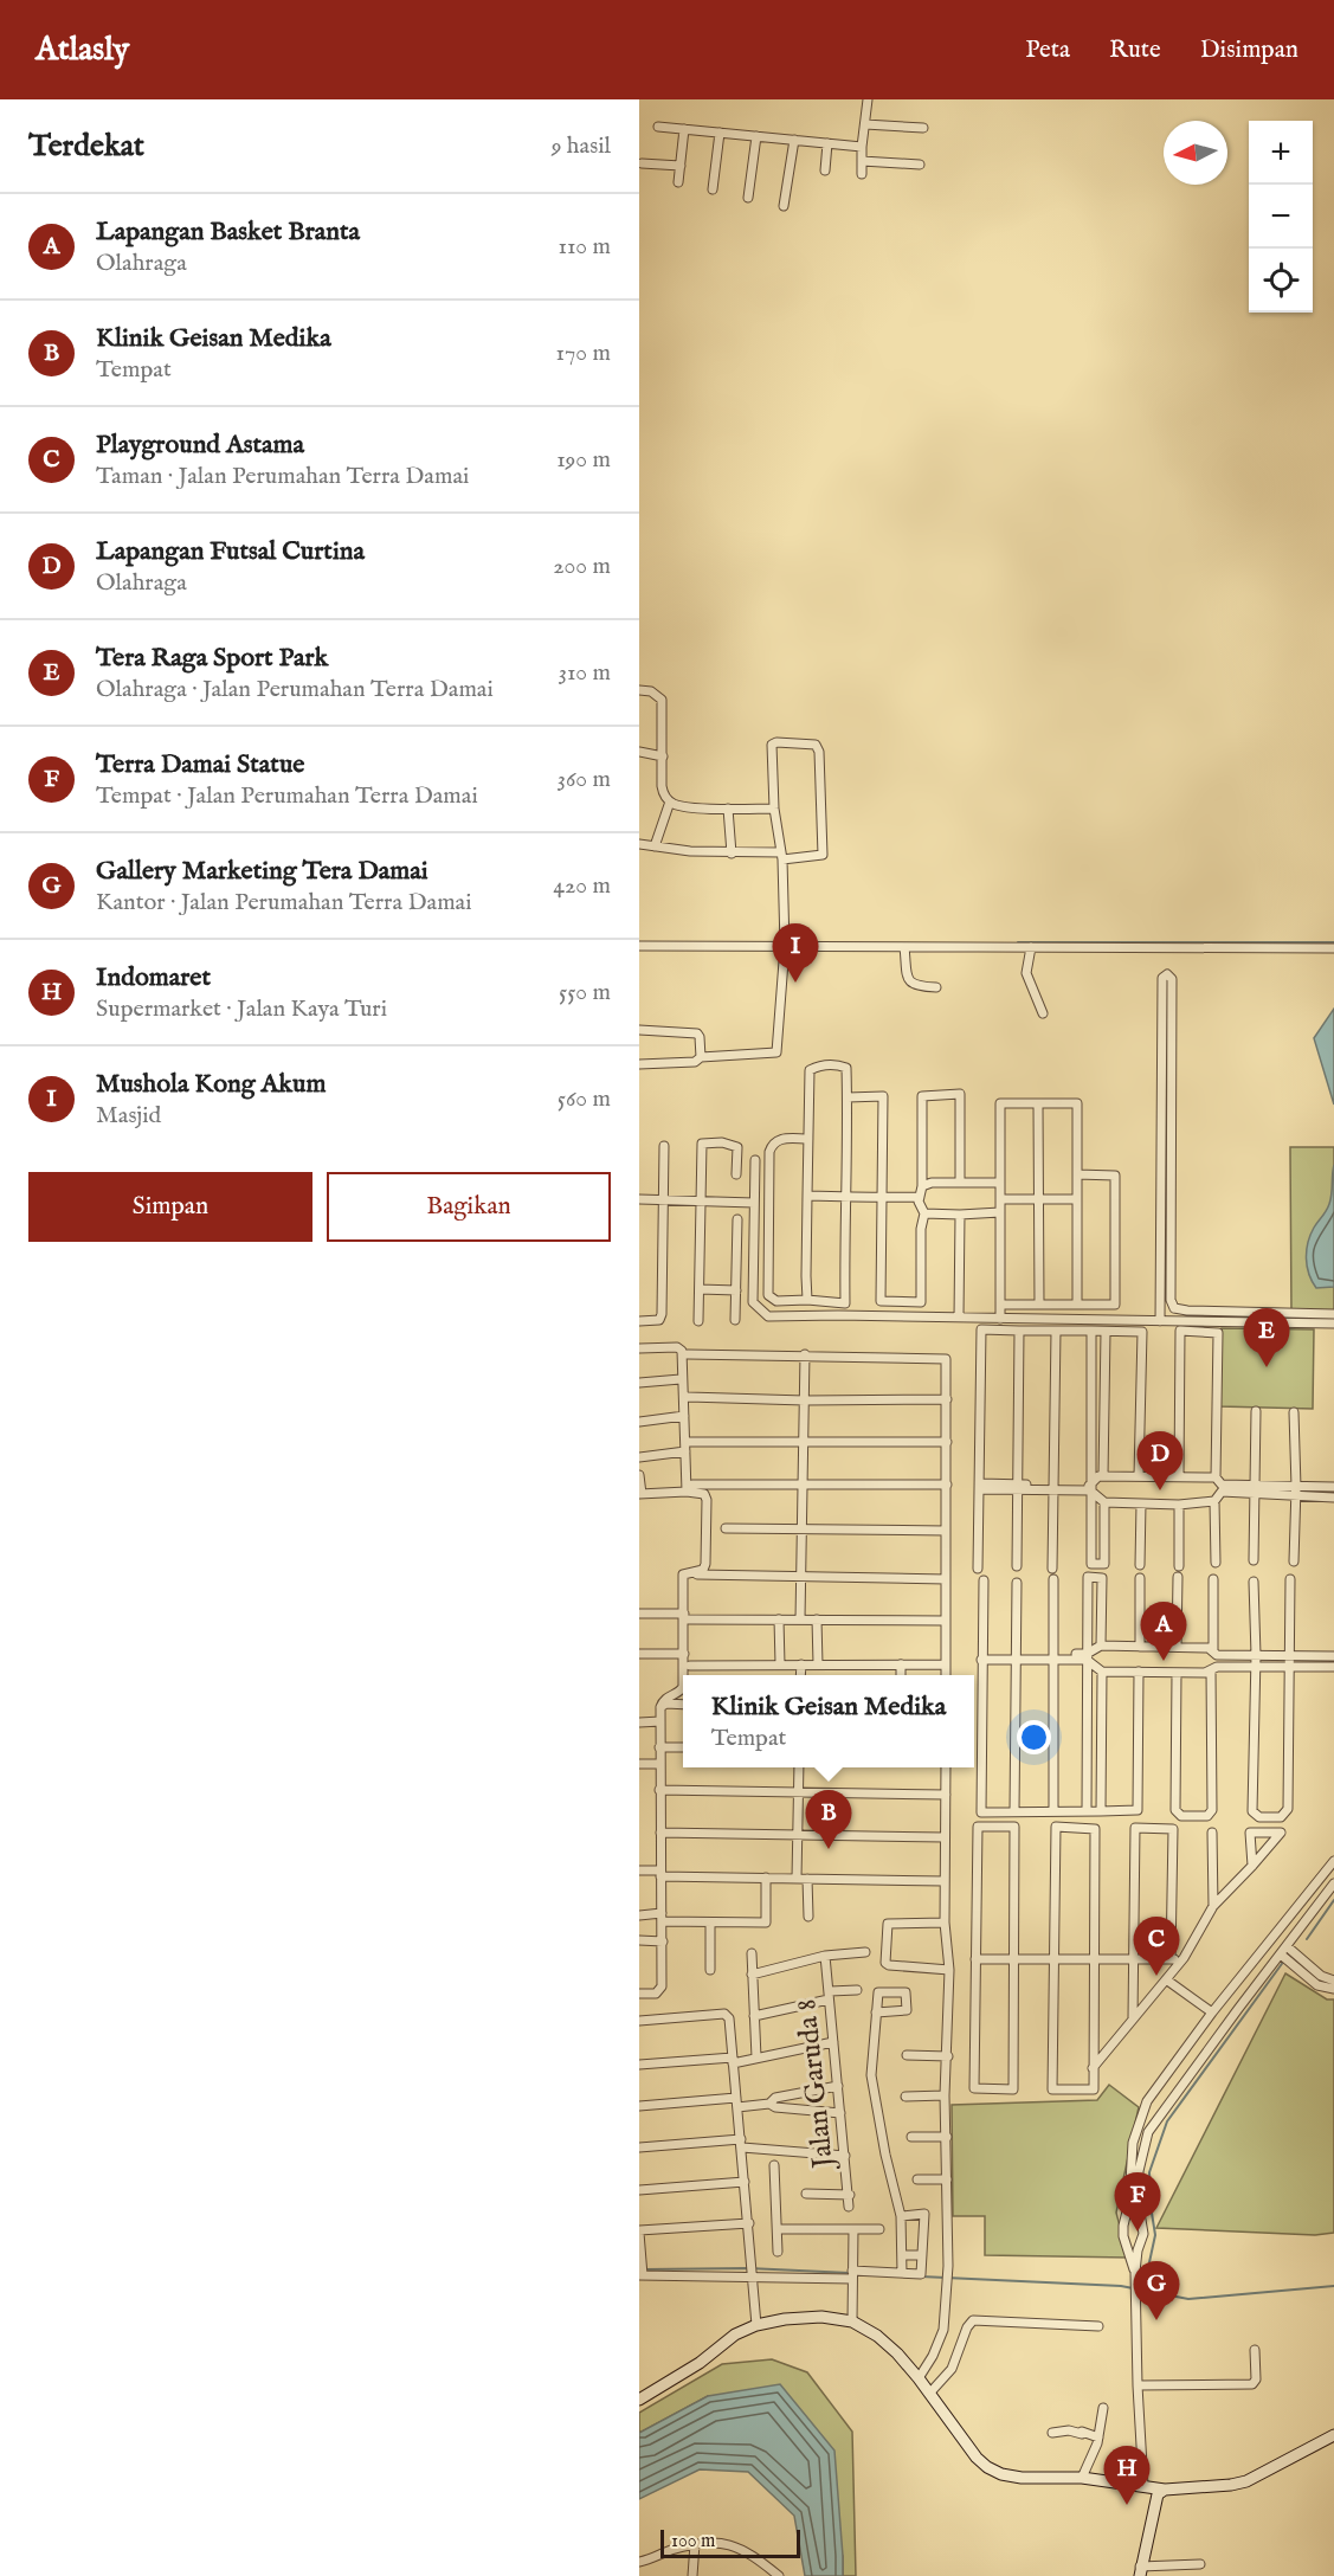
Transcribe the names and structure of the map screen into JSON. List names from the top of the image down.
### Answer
{
  "streets": {
    "street": ["Jalan Garuda 8"]
  },
  "scale_bar": "100 m",
  "north": "left",
  "page": {
    "header": "Atlasly",
    "nav": ["Peta", "Rute", "Disimpan"],
    "heading": ["Terdekat", "9 hasil"],
    "map_buttons": ["+", "−"],
    "list": [
      {
        "mark": "A",
        "name": "Lapangan Basket Branta",
        "note": "Olahraga",
        "value": "110 m"
      },
      {
        "mark": "B",
        "name": "Klinik Geisan Medika",
        "note": "Tempat",
        "value": "170 m"
      },
      {
        "mark": "C",
        "name": "Playground Astama",
        "note": "Taman · Jalan Perumahan Terra Damai",
        "value": "190 m"
      },
      {
        "mark": "D",
        "name": "Lapangan Futsal Curtina",
        "note": "Olahraga",
        "value": "200 m"
      },
      {
        "mark": "E",
        "name": "Tera Raga Sport Park",
        "note": "Olahraga · Jalan Perumahan Terra Damai",
        "value": "310 m"
      },
      {
        "mark": "F",
        "name": "Terra Damai Statue",
        "note": "Tempat · Jalan Perumahan Terra Damai",
        "value": "360 m"
      },
      {
        "mark": "G",
        "name": "Gallery Marketing Tera Damai",
        "note": "Kantor · Jalan Perumahan Terra Damai",
        "value": "420 m"
      },
      {
        "mark": "H",
        "name": "Indomaret",
        "note": "Supermarket · Jalan Kaya Turi",
        "value": "550 m"
      },
      {
        "mark": "I",
        "name": "Mushola Kong Akum",
        "note": "Masjid",
        "value": "560 m"
      }
    ],
    "pins": [
      "I",
      "E",
      "D",
      "A",
      "B",
      "C",
      "F",
      "G",
      "H"
    ],
    "buttons": ["Simpan", "Bagikan"],
    "popup": ["Klinik Geisan Medika", "Tempat"],
    "scale": "100 m"
  }
}
